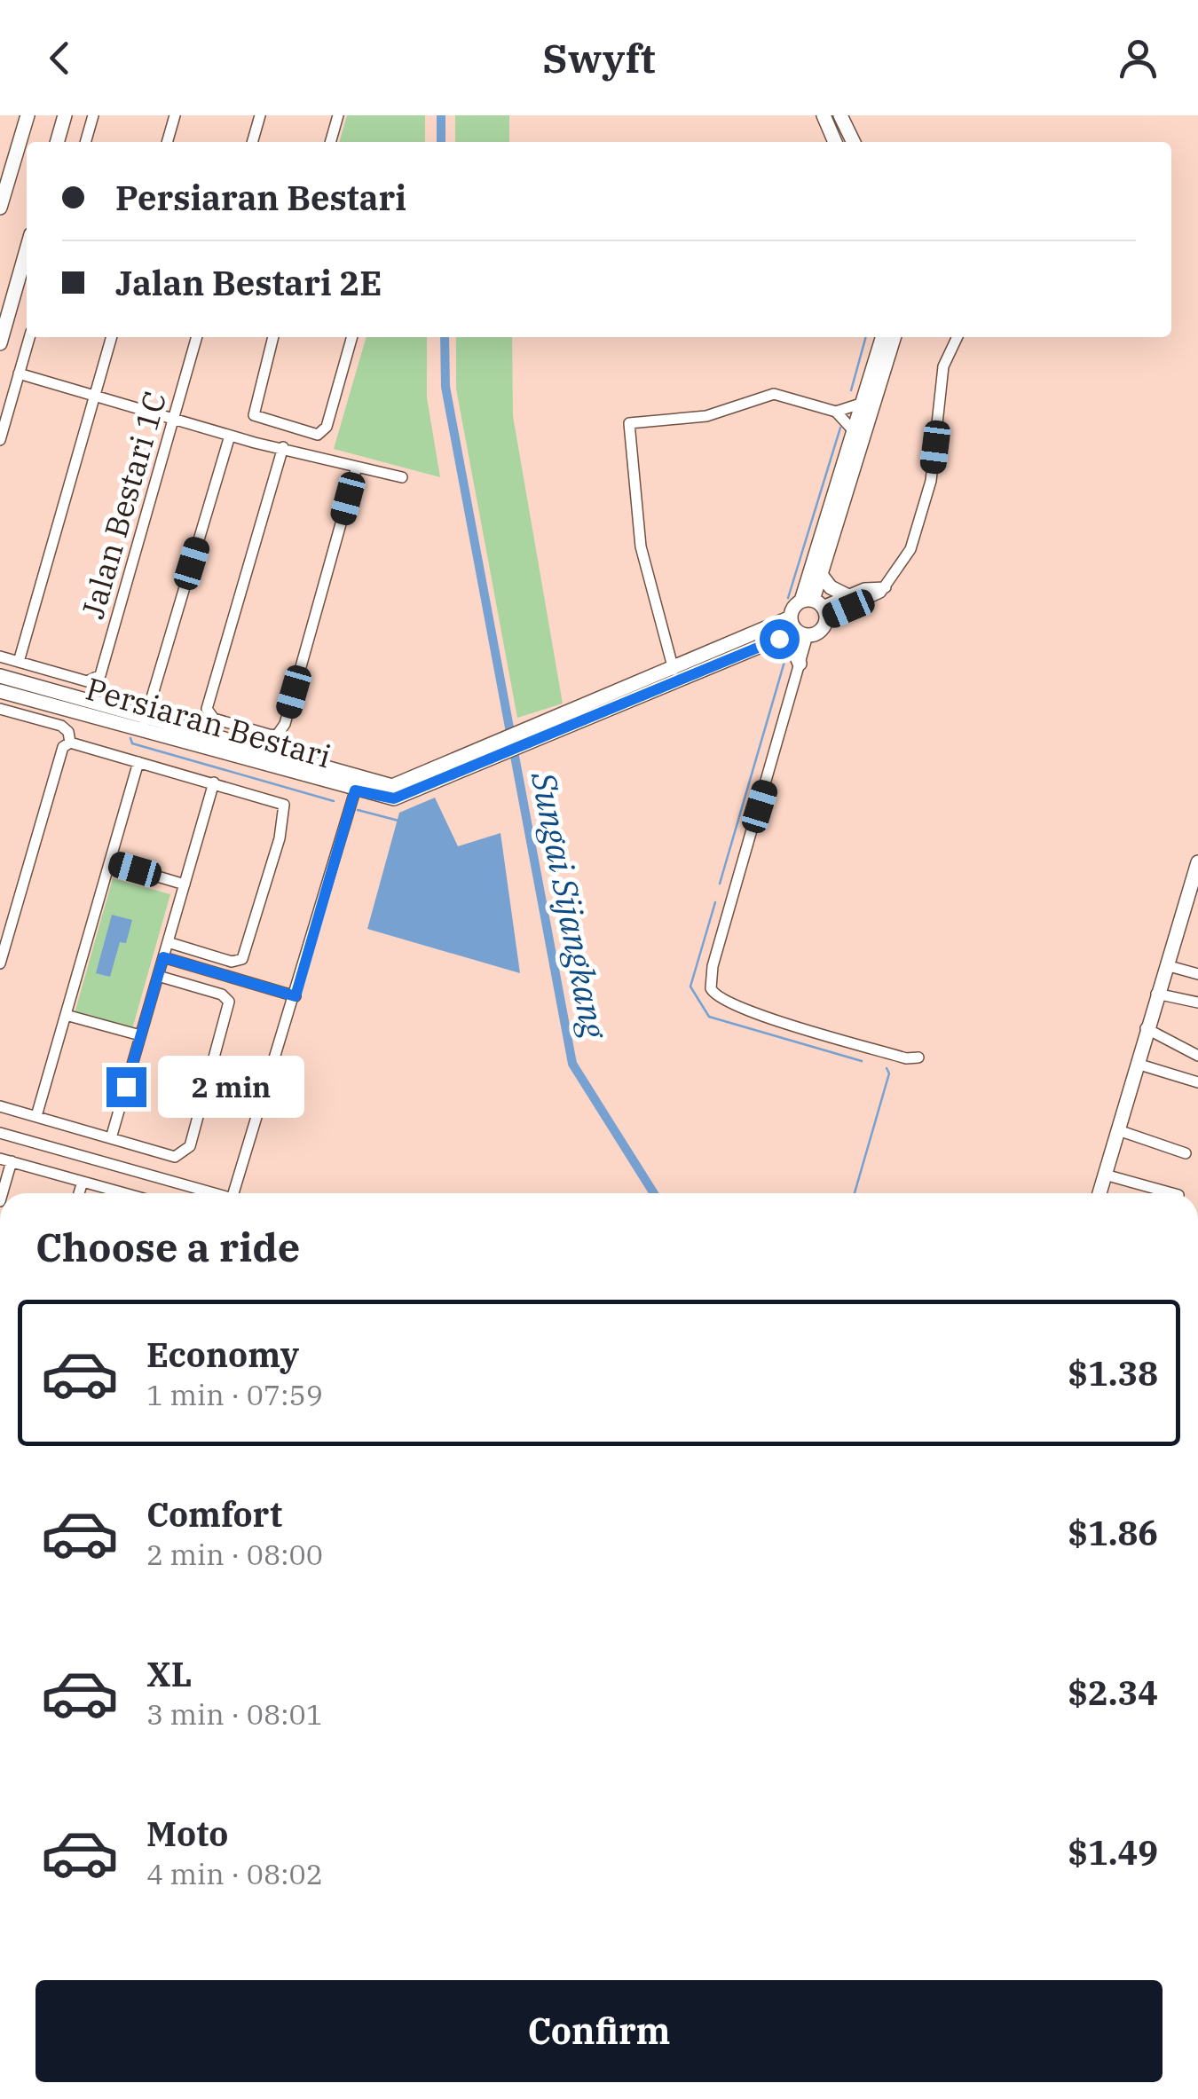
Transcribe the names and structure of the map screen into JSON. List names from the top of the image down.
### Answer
{
  "streets": {
    "street": ["Jalan Bestari 1C", "Persiaran Bestari"]
  },
  "water": ["Sungai Sijangkang"],
  "page": {
    "header": "Swyft",
    "banner": ["Persiaran Bestari", "Jalan Bestari 2E"],
    "bubble": "2 min",
    "heading": "Choose a ride",
    "list": [
      {
        "name": "Economy",
        "note": "1 min · 07:59",
        "value": "$1.38"
      },
      {
        "name": "Comfort",
        "note": "2 min · 08:00",
        "value": "$1.86"
      },
      {
        "name": "XL",
        "note": "3 min · 08:01",
        "value": "$2.34"
      },
      {
        "name": "Moto",
        "note": "4 min · 08:02",
        "value": "$1.49"
      }
    ],
    "buttons": "Confirm"
  }
}
